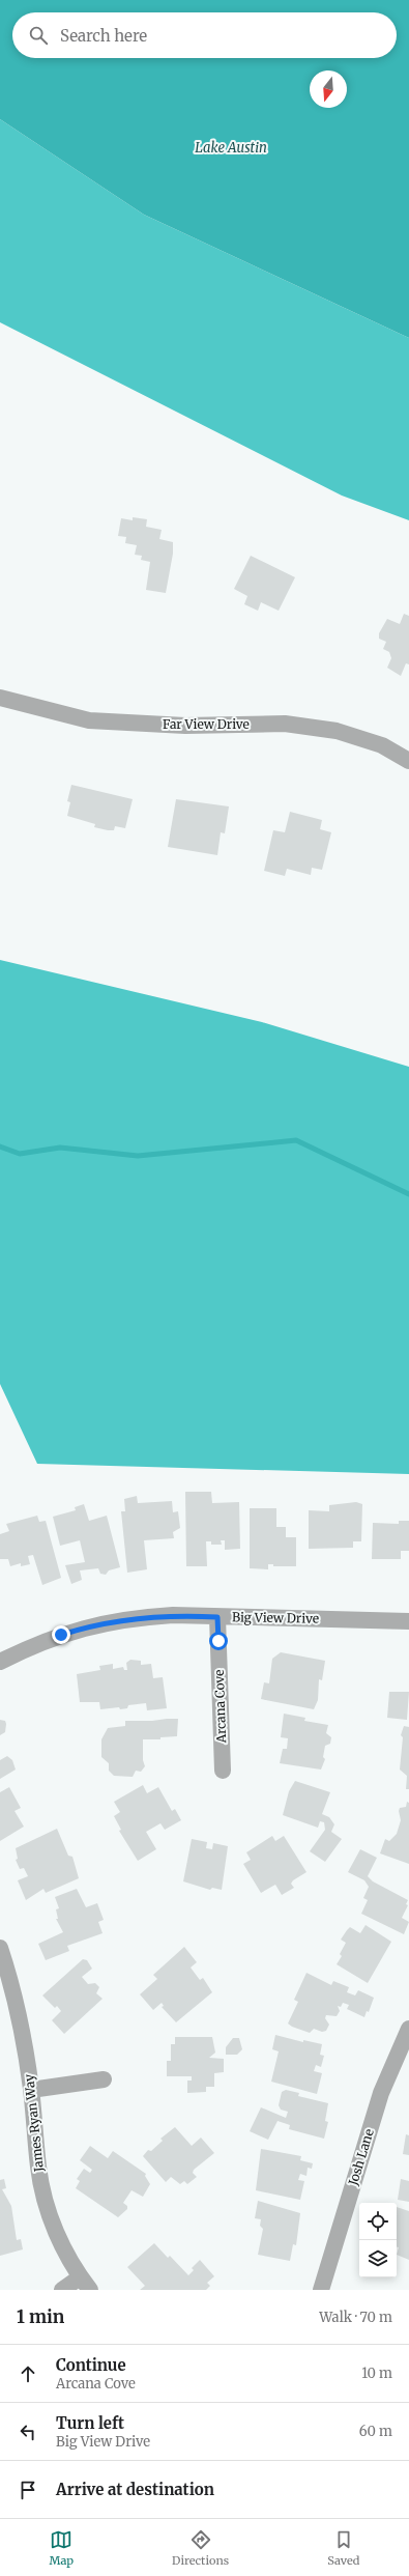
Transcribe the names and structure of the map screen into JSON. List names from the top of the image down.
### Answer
{
  "streets": {
    "street": [
      "Far View Drive",
      "Big View Drive",
      "Arcana Cove",
      "James Ryan Way",
      "Josh Lane"
    ]
  },
  "crossings": [
    ["Big View Drive", "Arcana Cove"]
  ],
  "water": ["Lake Austin"],
  "north": "bottom",
  "page": {
    "search": "Search here",
    "heading": ["1 min", "Walk · 70 m"],
    "list": [
      ["Continue", "Arcana Cove", "10 m"],
      ["Turn left", "Big View Drive", "60 m"],
      "Arrive at destination"
    ],
    "nav": ["Map", "Directions", "Saved"]
  }
}
